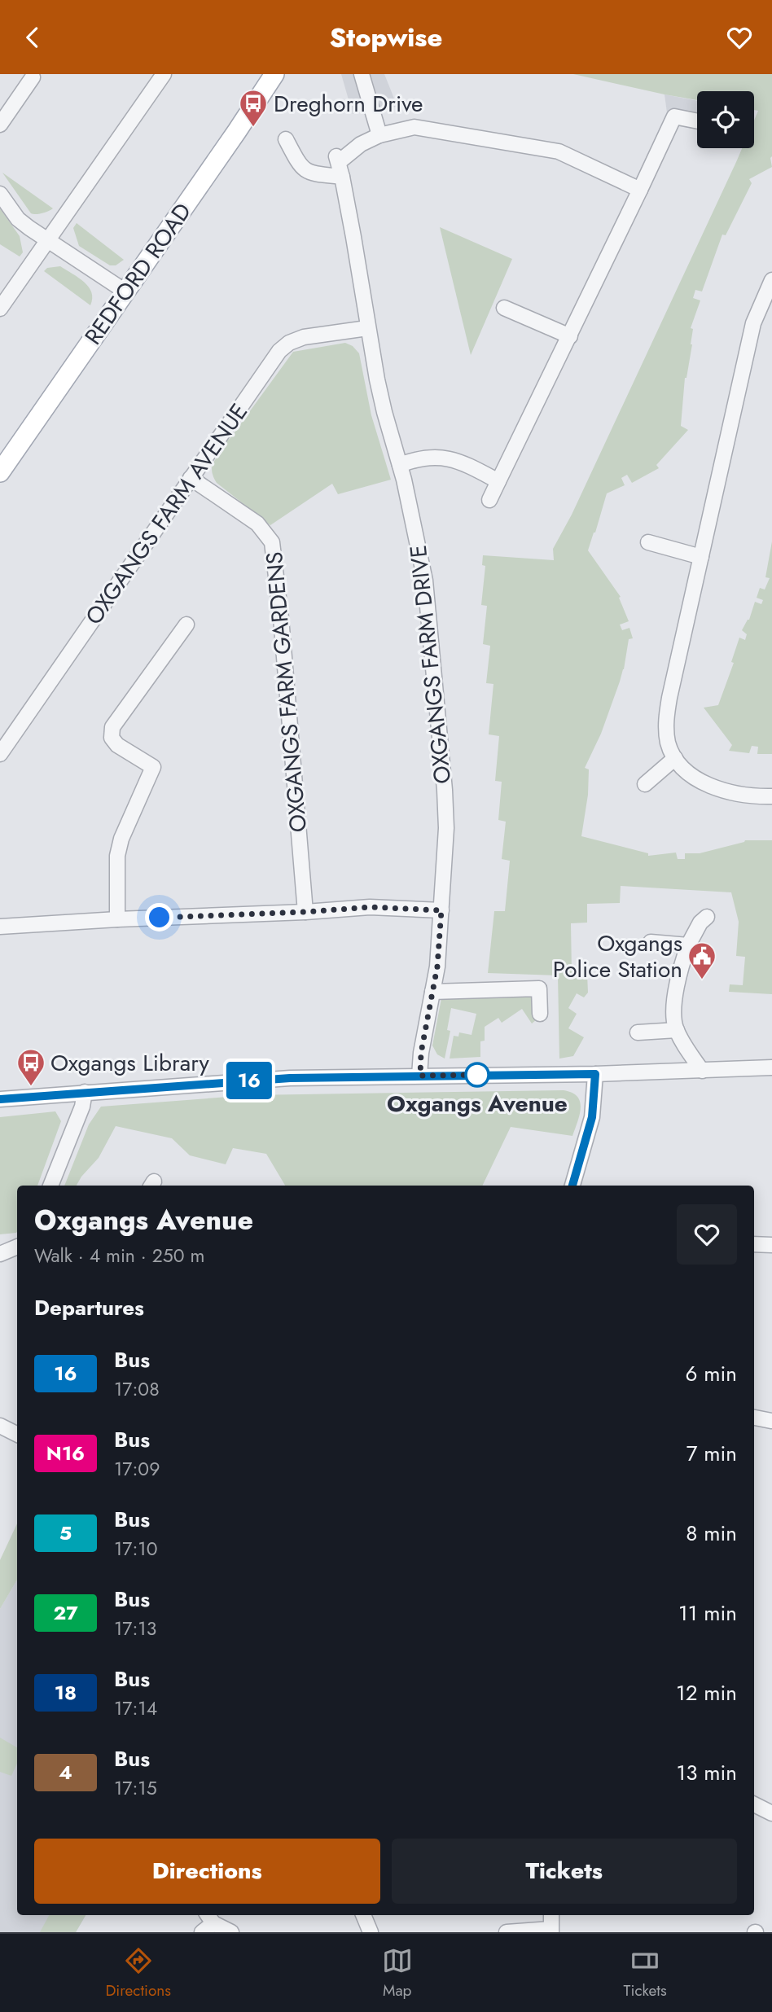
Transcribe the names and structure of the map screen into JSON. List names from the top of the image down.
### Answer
{
  "streets": {
    "main road": ["REDFORD ROAD"],
    "street": ["OXGANGS FARM AVENUE", "OXGANGS FARM DRIVE", "OXGANGS FARM GARDENS"]
  },
  "crossings": [
    ["OXGANGS FARM AVENUE", "OXGANGS FARM DRIVE"],
    ["OXGANGS FARM AVENUE", "OXGANGS FARM GARDENS"]
  ],
  "places": {
    "bus stop": ["Dreghorn Drive", "Oxgangs Library"],
    "public building": ["Oxgangs Police Station"],
    "other": ["Oxgangs Avenue"]
  },
  "lines": ["bus line 16"],
  "page": {
    "header": "Stopwise",
    "on_map": "16",
    "heading": [
      ["Oxgangs Avenue", "Walk · 4 min · 250 m"],
      "Departures"
    ],
    "list": [
      {
        "mark": "16",
        "name": "Bus",
        "note": "17:08",
        "value": "6 min"
      },
      {
        "mark": "N16",
        "name": "Bus",
        "note": "17:09",
        "value": "7 min"
      },
      {
        "mark": "5",
        "name": "Bus",
        "note": "17:10",
        "value": "8 min"
      },
      {
        "mark": "27",
        "name": "Bus",
        "note": "17:13",
        "value": "11 min"
      },
      {
        "mark": "18",
        "name": "Bus",
        "note": "17:14",
        "value": "12 min"
      },
      {
        "mark": "4",
        "name": "Bus",
        "note": "17:15",
        "value": "13 min"
      }
    ],
    "buttons": ["Directions", "Tickets"],
    "tabs": ["Directions", "Map", "Tickets"]
  }
}
